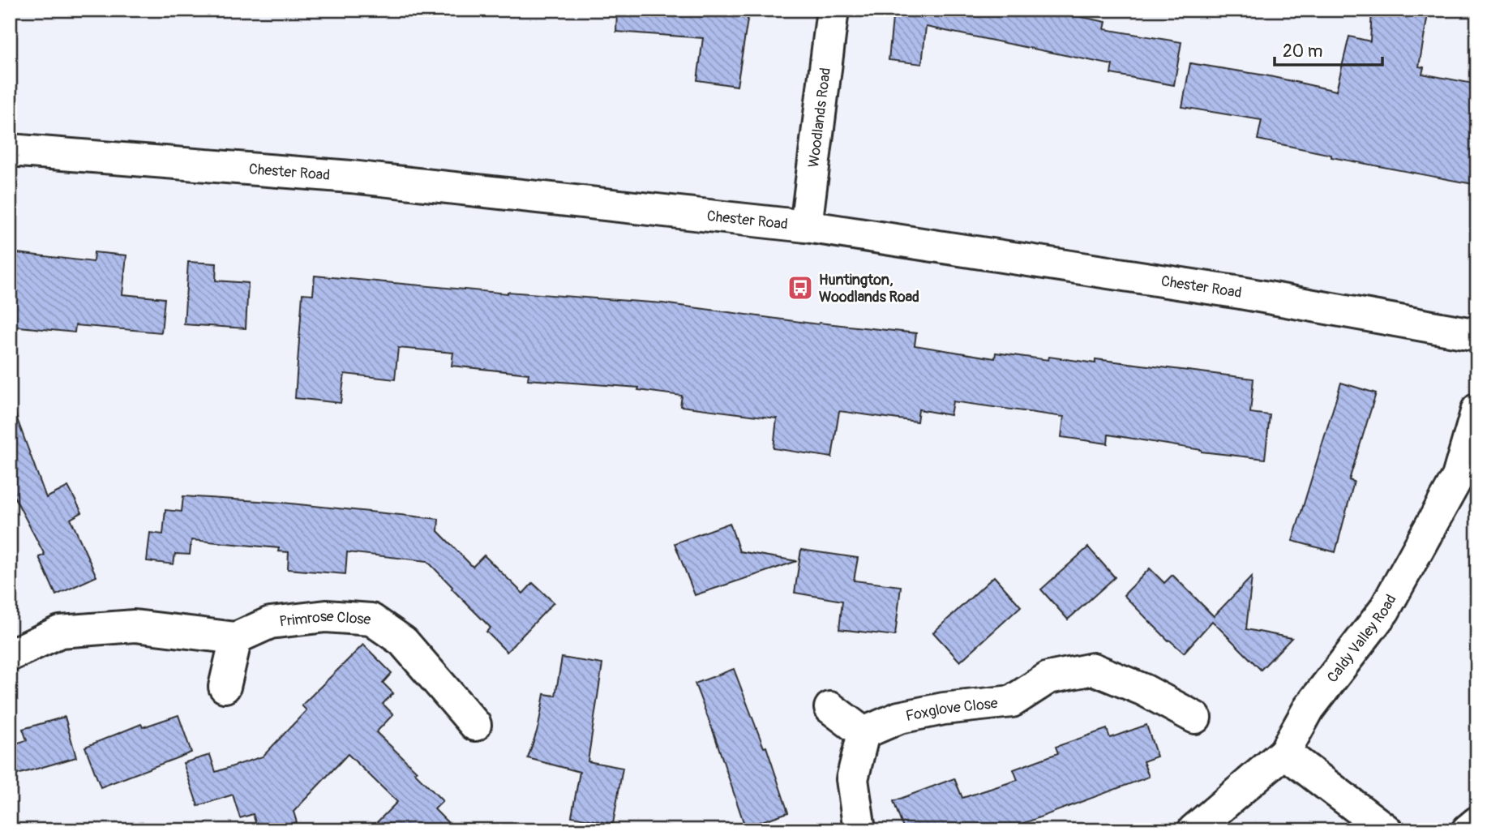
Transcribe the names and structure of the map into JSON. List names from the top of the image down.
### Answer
{
  "streets": {
    "street": [
      "Woodlands Road",
      "Chester Road",
      "Primrose Close",
      "Caldy Valley Road",
      "Foxglove Close"
    ]
  },
  "crossings": [
    ["Woodlands Road", "Chester Road"]
  ],
  "places": {
    "bus stop": ["Huntington, Woodlands Road"]
  },
  "scale_bar": "20 m"
}
